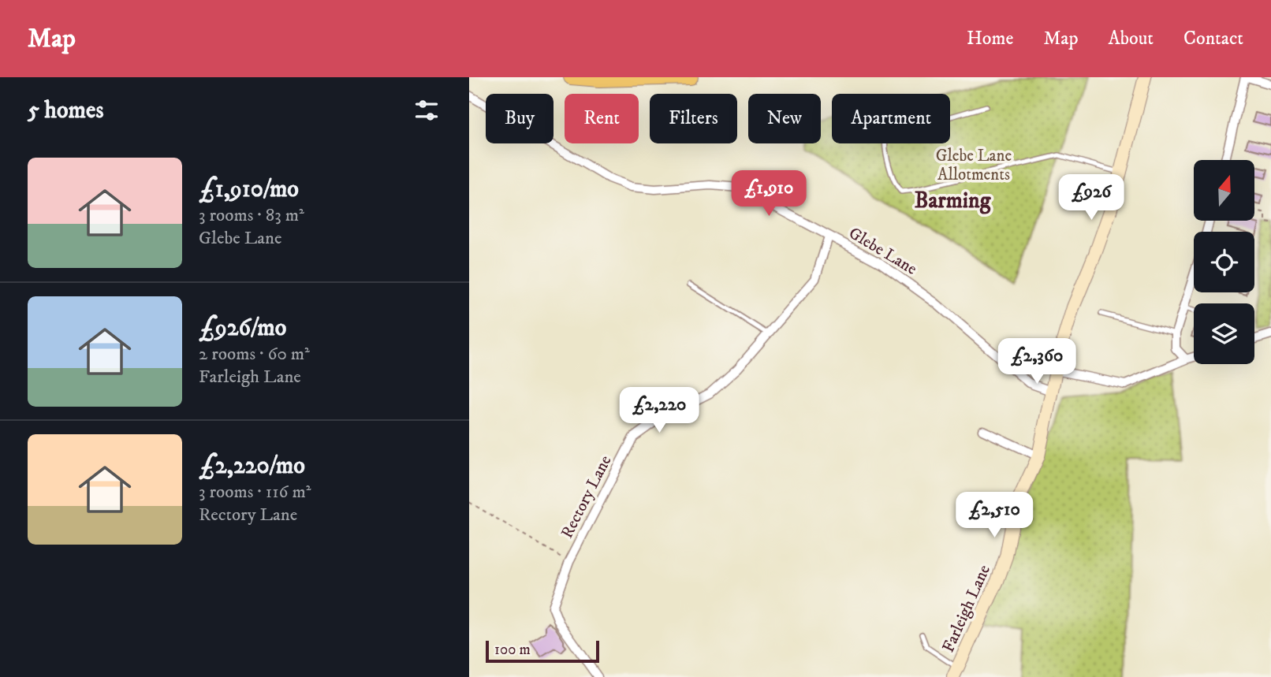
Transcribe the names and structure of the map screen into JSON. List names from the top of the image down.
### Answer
{
  "streets": {
    "street": ["Glebe Lane", "Rectory Lane", "Farleigh Lane"]
  },
  "crossings": [
    ["Glebe Lane", "Rectory Lane"],
    ["Glebe Lane", "Farleigh Lane"]
  ],
  "districts": ["Barming"],
  "parks": ["Glebe Lane Allotments"],
  "scale_bar": "100 m",
  "north": "top",
  "page": {
    "header": "Map",
    "nav": [
      "Home",
      "Map",
      "About",
      "Contact"
    ],
    "heading": "5 homes",
    "chip": [
      "Buy",
      "Rent",
      "Filters",
      "New",
      "Apartment"
    ],
    "list": [
      {
        "name": "£1,910/mo",
        "note": "3 rooms · 83 m² · Glebe Lane"
      },
      {
        "name": "£926/mo",
        "note": "2 rooms · 60 m² · Farleigh Lane"
      },
      {
        "name": "£2,220/mo",
        "note": "3 rooms · 116 m² · Rectory Lane"
      }
    ],
    "price": [
      "£1,910",
      "£926",
      "£2,360",
      "£2,220",
      "£2,510"
    ],
    "scale": "100 m"
  }
}
